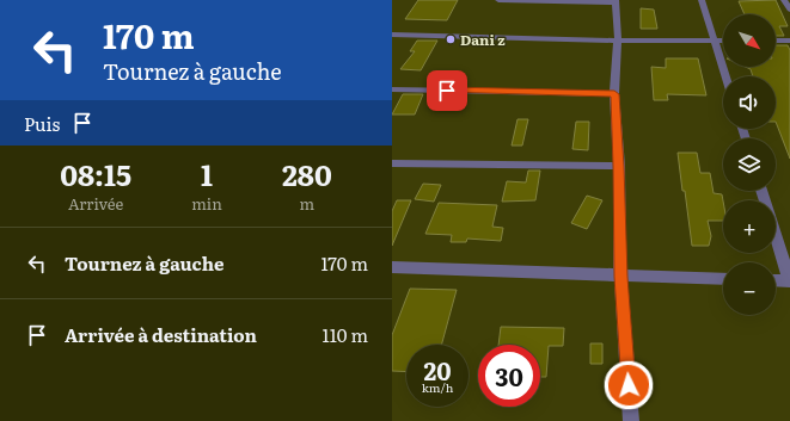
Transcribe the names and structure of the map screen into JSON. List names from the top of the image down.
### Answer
{
  "places": ["Dani z"],
  "north": "bottom right",
  "page": {
    "turn": ["170 m", "Tournez à gauche"],
    "map_buttons": ["+", "−"],
    "then": "Puis",
    "eta": [
      "08:15",
      "Arrivée",
      "1",
      "min",
      "280",
      "m"
    ],
    "list": [
      {
        "name": "Tournez à gauche",
        "value": "170 m"
      },
      {
        "name": "Arrivée à destination",
        "value": "110 m"
      }
    ],
    "speed": "20 km/h",
    "limit": "30"
  }
}
